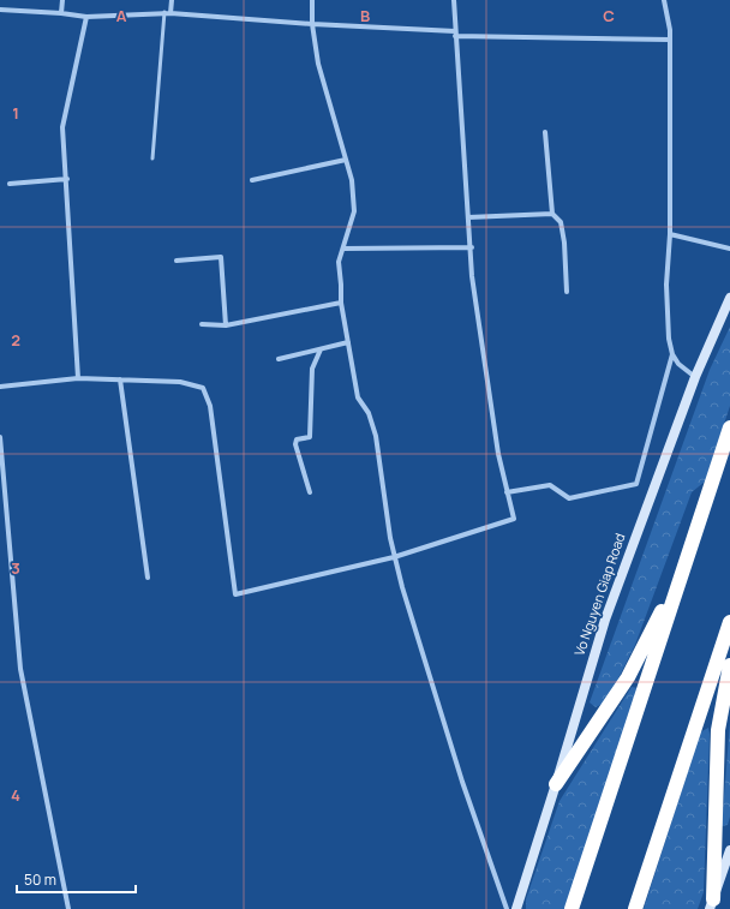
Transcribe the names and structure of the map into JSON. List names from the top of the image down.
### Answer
{
  "streets": {
    "main road": ["Vo Nguyen Giap Road"]
  },
  "scale_bar": "50 m",
  "grid": {
    "columns": ["A", "B", "C"],
    "rows": [
      "1",
      "2",
      "3",
      "4"
    ]
  }
}
